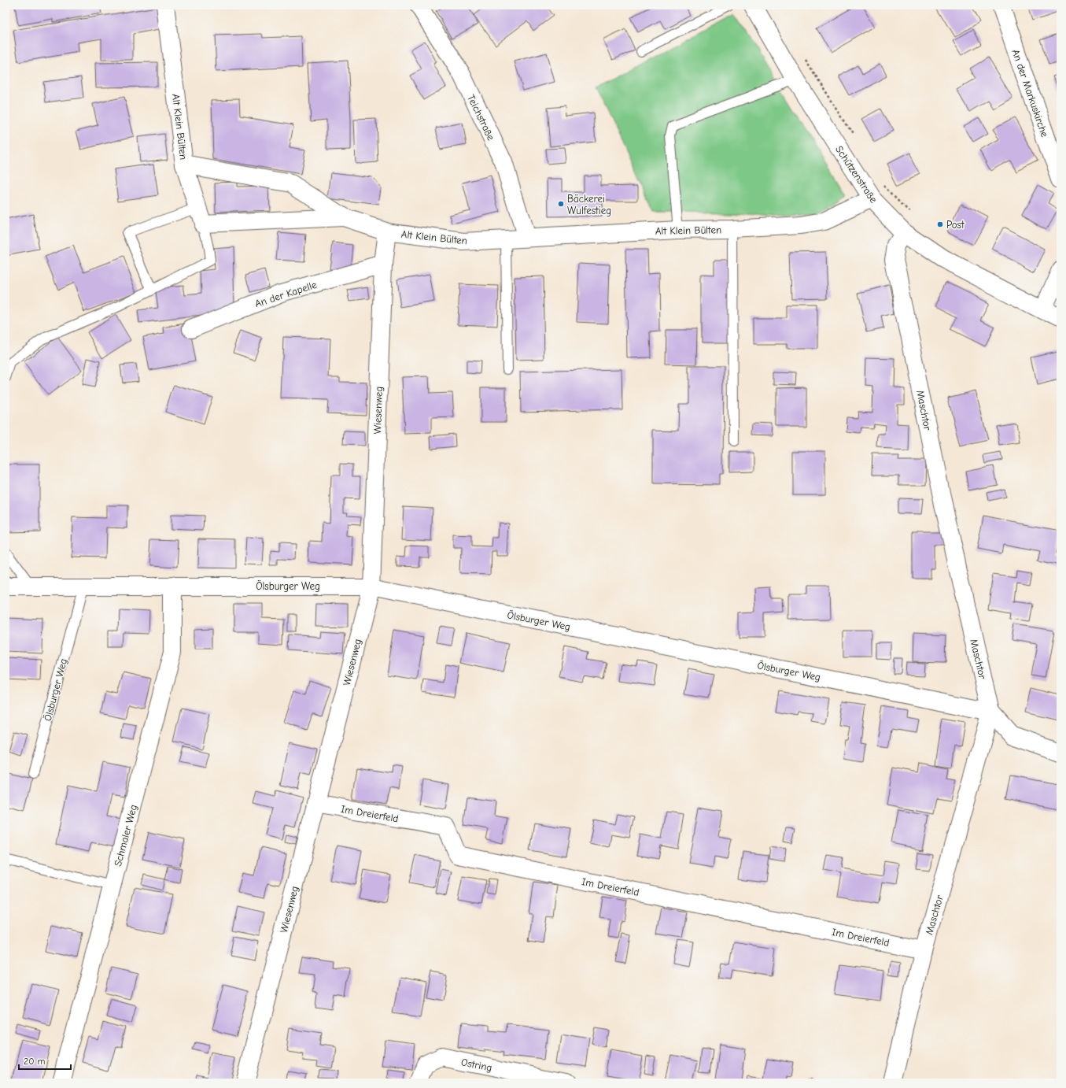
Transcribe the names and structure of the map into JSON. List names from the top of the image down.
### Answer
{
  "streets": {
    "street": [
      "An der Markuskirche",
      "Teichstraße",
      "Alt Klein Bülten",
      "Schützenstraße",
      "An der Kapelle",
      "Wiesenweg",
      "Maschtor",
      "Ölsburger Weg",
      "Im Dreierfeld",
      "Schmaler Weg",
      "Ostring"
    ]
  },
  "crossings": [
    ["Teichstraße", "Alt Klein Bülten"],
    ["Alt Klein Bülten", "Schützenstraße"],
    ["Alt Klein Bülten", "Wiesenweg"],
    ["Schützenstraße", "Maschtor"],
    ["An der Kapelle", "Wiesenweg"],
    ["Wiesenweg", "Ölsburger Weg"],
    ["Wiesenweg", "Im Dreierfeld"],
    ["Maschtor", "Ölsburger Weg"],
    ["Maschtor", "Im Dreierfeld"],
    ["Ölsburger Weg", "Schmaler Weg"]
  ],
  "places": ["Bäckerei Wulfestieg", "Post"],
  "scale_bar": "20 m"
}
